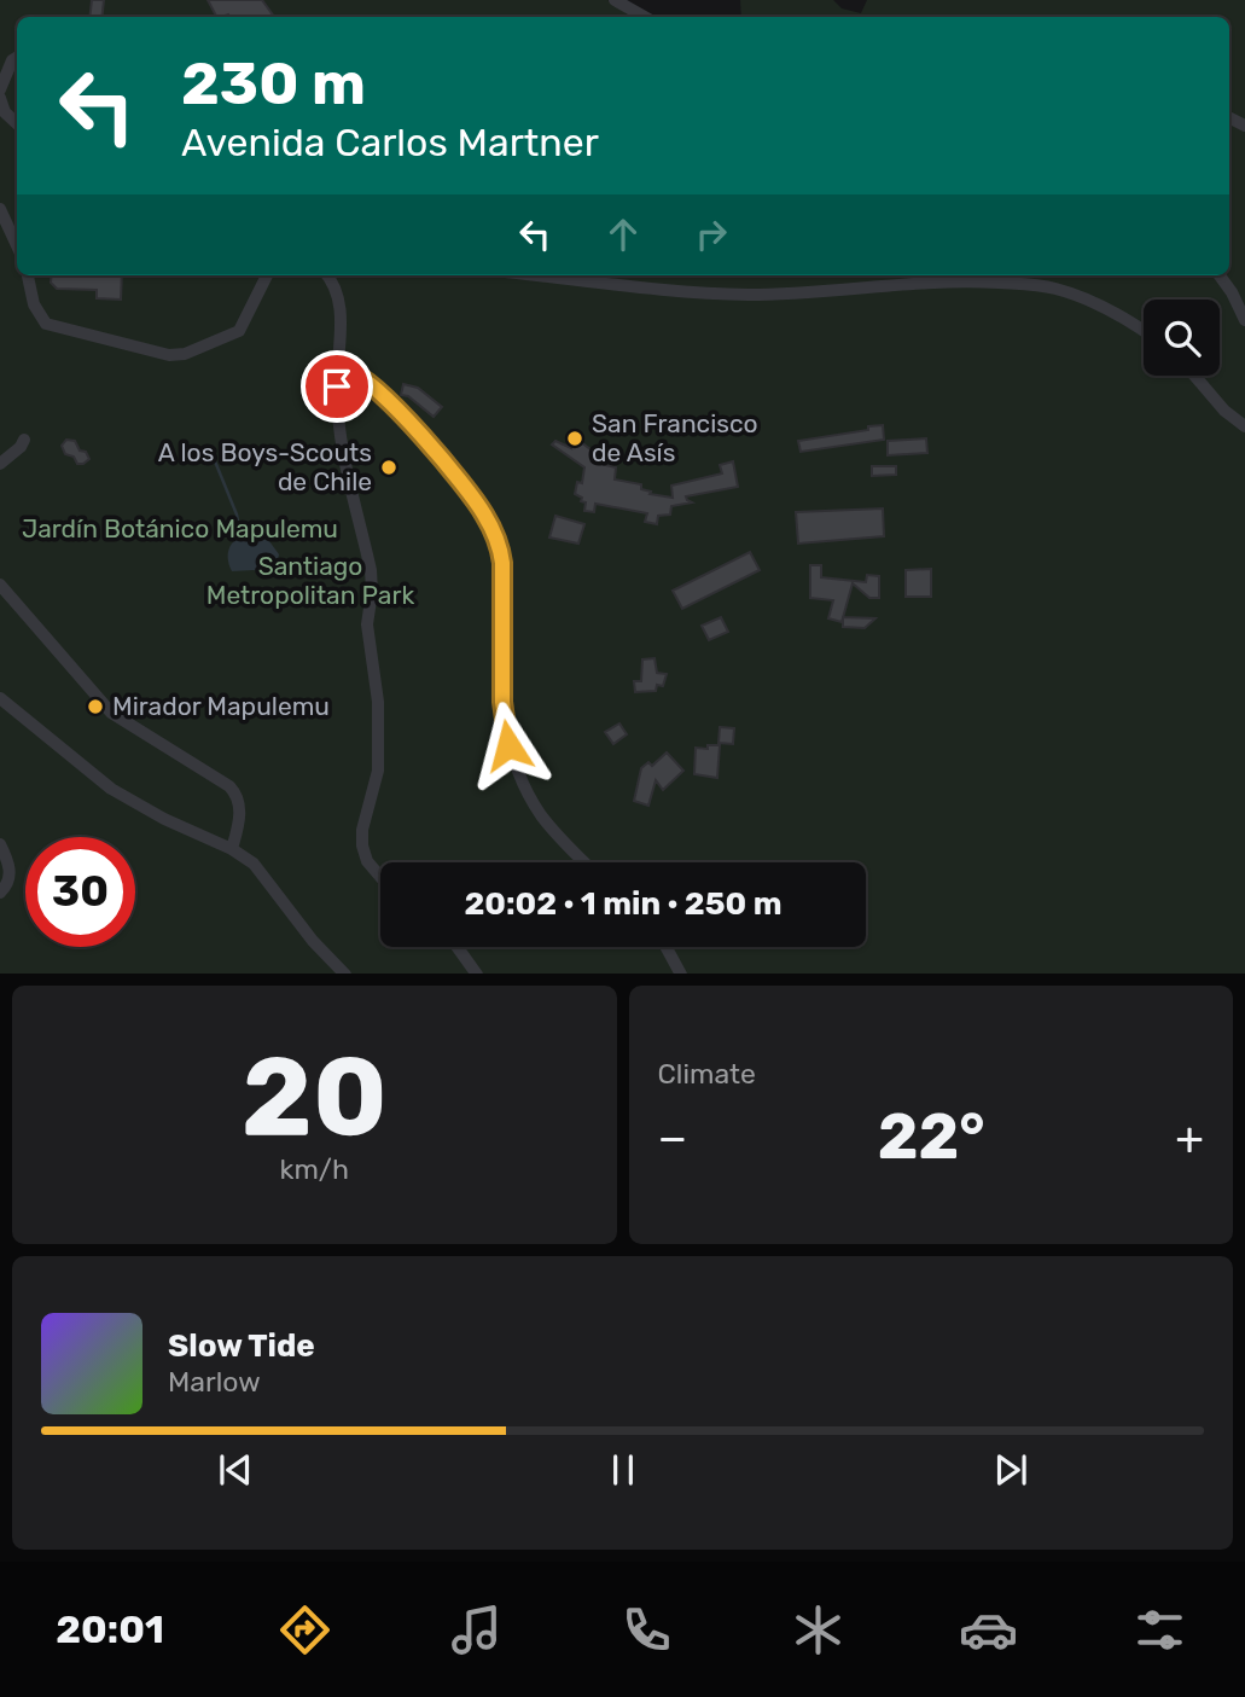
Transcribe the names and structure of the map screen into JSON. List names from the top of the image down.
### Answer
{
  "parks": ["Jardín Botánico Mapulemu", "Santiago Metropolitan Park"],
  "places": ["San Francisco de Asís", "A los Boys-Scouts de Chile", "Mirador Mapulemu"],
  "page": {
    "turn": ["230 m", "Avenida Carlos Martner"],
    "limit": "30",
    "trip": "20:02 · 1 min · 250 m",
    "tile": [
      ["20", "km/h"],
      "Climate"
    ],
    "heat": ["−", "22°", "+"],
    "song": ["Slow Tide", "Marlow"],
    "tabs": "20:01"
  }
}
